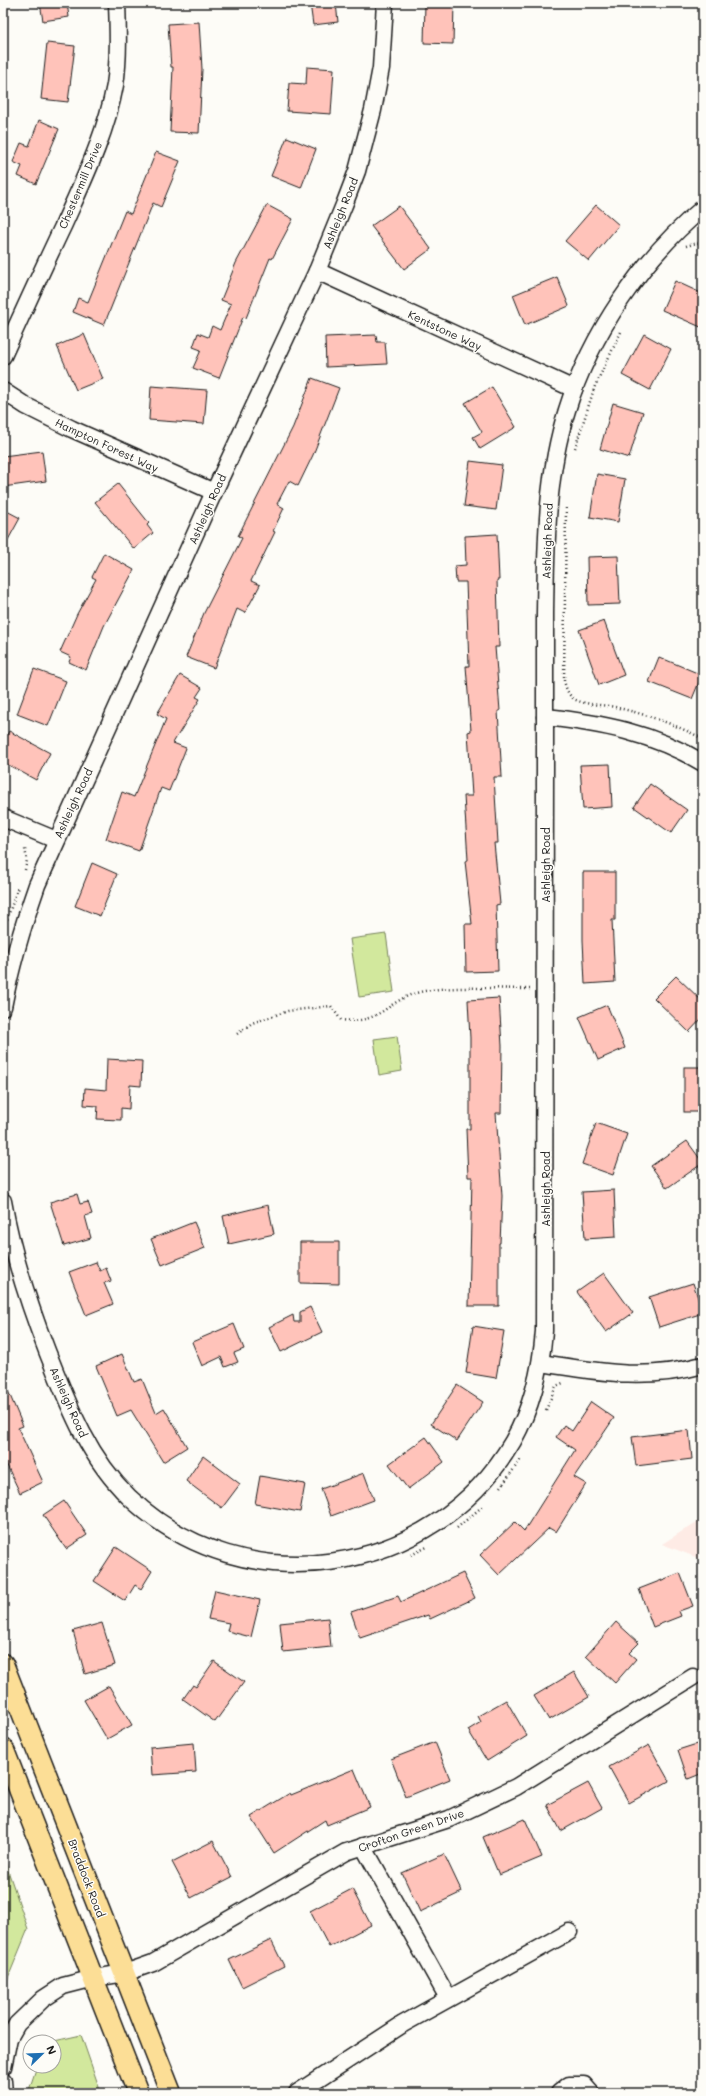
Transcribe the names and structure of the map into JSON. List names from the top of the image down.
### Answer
{
  "streets": {
    "main road": ["Braddock Road"],
    "street": [
      "Chestermill Drive",
      "Ashleigh Road",
      "Kentstone Way",
      "Hampton Forest Way",
      "Crofton Green Drive"
    ]
  },
  "crossings": [
    ["Ashleigh Road", "Kentstone Way"],
    ["Ashleigh Road", "Hampton Forest Way"],
    ["Crofton Green Drive", "Braddock Road"]
  ],
  "north": "top right"
}
